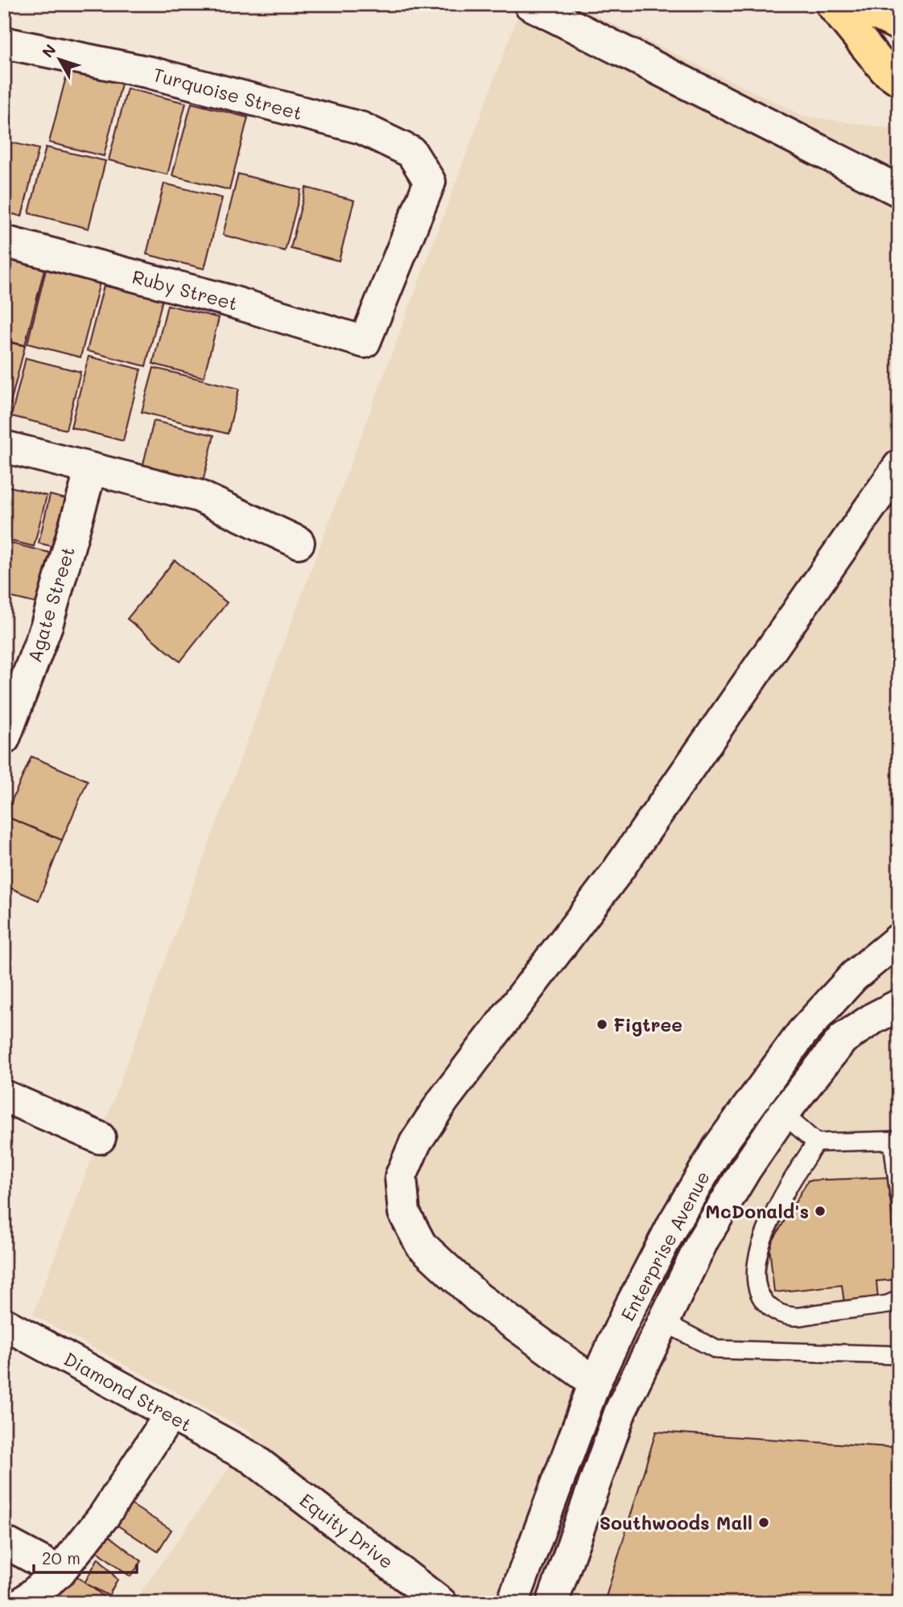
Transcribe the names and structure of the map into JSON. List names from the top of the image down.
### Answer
{
  "streets": {
    "street": [
      "Turquoise Street",
      "Ruby Street",
      "Agate Street",
      "Enterprise Avenue",
      "Diamond Street",
      "Equity Drive"
    ]
  },
  "crossings": [
    ["Turquoise Street", "Ruby Street"],
    ["Diamond Street", "Equity Drive"]
  ],
  "places": ["Figtree", "McDonald's", "Southwoods Mall"],
  "scale_bar": "20 m",
  "north": "top left"
}
